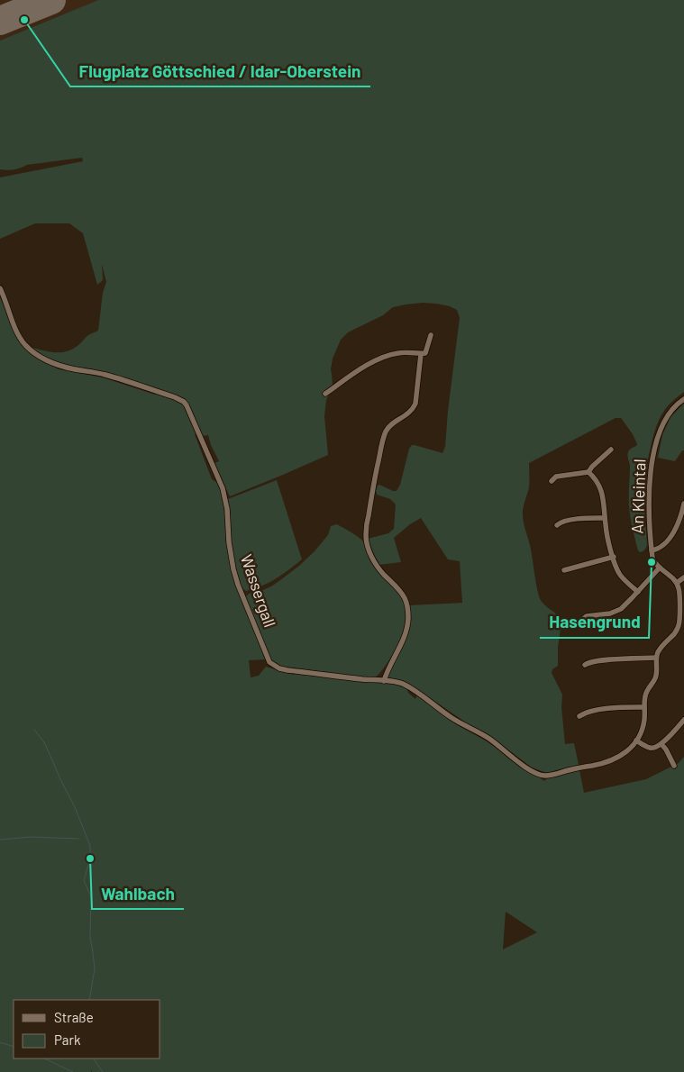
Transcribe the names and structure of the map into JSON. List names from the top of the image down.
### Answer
{
  "streets": {
    "street": ["An Kleintal", "Wassergall"]
  },
  "places": ["Flugplatz Göttschied / Idar-Oberstein", "Hasengrund", "Wahlbach"],
  "legend": ["Straße", "Park"]
}
